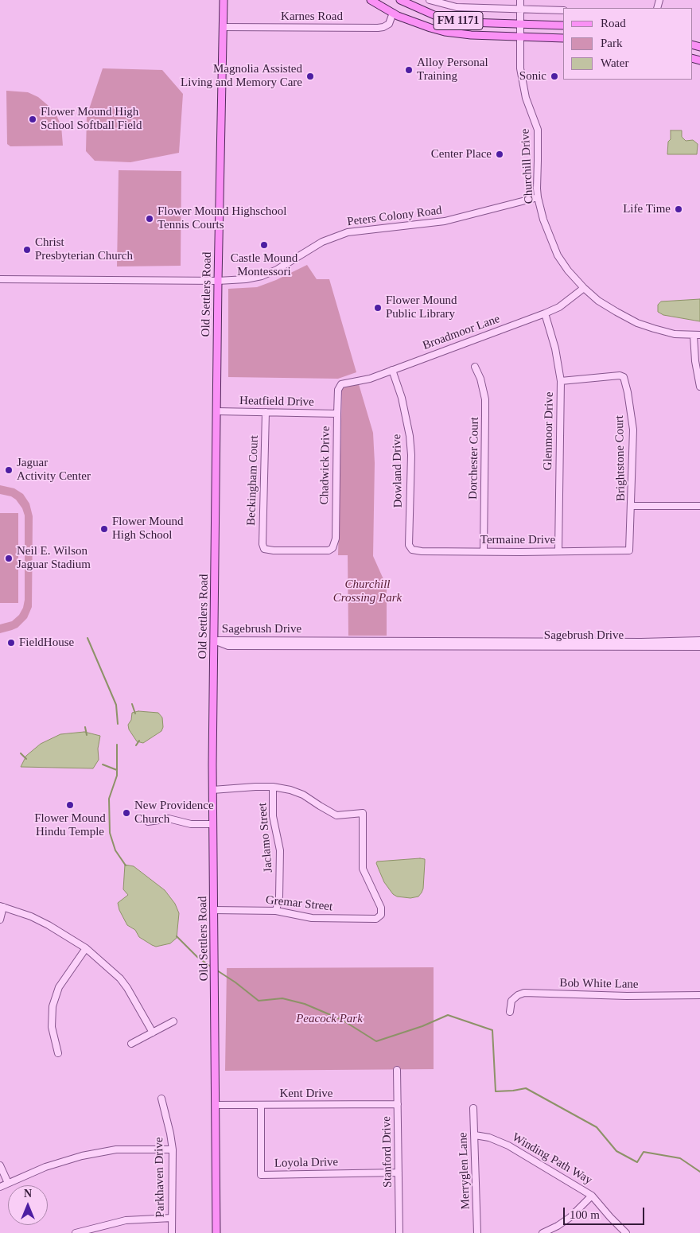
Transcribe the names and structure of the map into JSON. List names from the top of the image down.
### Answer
{
  "streets": {
    "main road": ["FM 1171", "Old Settlers Road"],
    "street": [
      "Karnes Road",
      "Churchill Drive",
      "Peters Colony Road",
      "Broadmoor Lane",
      "Heatfield Drive",
      "Glenmoor Drive",
      "Dorchester Court",
      "Brightstone Court",
      "Chadwick Drive",
      "Dowland Drive",
      "Beckingham Court",
      "Termaine Drive",
      "Sagebrush Drive",
      "Jaclamo Street",
      "Gremar Street",
      "Bob White Lane",
      "Kent Drive",
      "Stanford Drive",
      "Winding Path Way",
      "Loyola Drive",
      "Merryglen Lane",
      "Parkhaven Drive"
    ]
  },
  "crossings": [
    ["Karnes Road", "FM 1171"],
    ["Karnes Road", "Old Settlers Road"],
    ["FM 1171", "Churchill Drive"],
    ["Churchill Drive", "Peters Colony Road"],
    ["Churchill Drive", "Broadmoor Lane"],
    ["Peters Colony Road", "Old Settlers Road"],
    ["Old Settlers Road", "Heatfield Drive"],
    ["Old Settlers Road", "Sagebrush Drive"],
    ["Old Settlers Road", "Gremar Street"],
    ["Old Settlers Road", "Kent Drive"],
    ["Broadmoor Lane", "Glenmoor Drive"],
    ["Broadmoor Lane", "Chadwick Drive"],
    ["Broadmoor Lane", "Dowland Drive"],
    ["Heatfield Drive", "Chadwick Drive"],
    ["Heatfield Drive", "Beckingham Court"],
    ["Glenmoor Drive", "Brightstone Court"],
    ["Glenmoor Drive", "Termaine Drive"],
    ["Dorchester Court", "Termaine Drive"],
    ["Brightstone Court", "Termaine Drive"],
    ["Chadwick Drive", "Beckingham Court"],
    ["Dowland Drive", "Termaine Drive"],
    ["Jaclamo Street", "Gremar Street"],
    ["Kent Drive", "Stanford Drive"],
    ["Kent Drive", "Loyola Drive"],
    ["Stanford Drive", "Loyola Drive"],
    ["Winding Path Way", "Merryglen Lane"]
  ],
  "parks": ["Churchill Crossing Park", "Peacock Park"],
  "places": [
    "Alloy Personal Training",
    "Magnolia Assisted Living and Memory Care",
    "Sonic",
    "Flower Mound High School Softball Field",
    "Center Place",
    "Life Time",
    "Flower Mound Highschool Tennis Courts",
    "Castle Mound Montessori",
    "Christ Presbyterian Church",
    "Flower Mound Public Library",
    "Jaguar Activity Center",
    "Flower Mound High School",
    "Neil E. Wilson Jaguar Stadium",
    "FieldHouse",
    "Flower Mound Hindu Temple",
    "New Providence Church"
  ],
  "legend": ["Road", "Park", "Water"],
  "scale_bar": "100 m",
  "north": "top"
}
